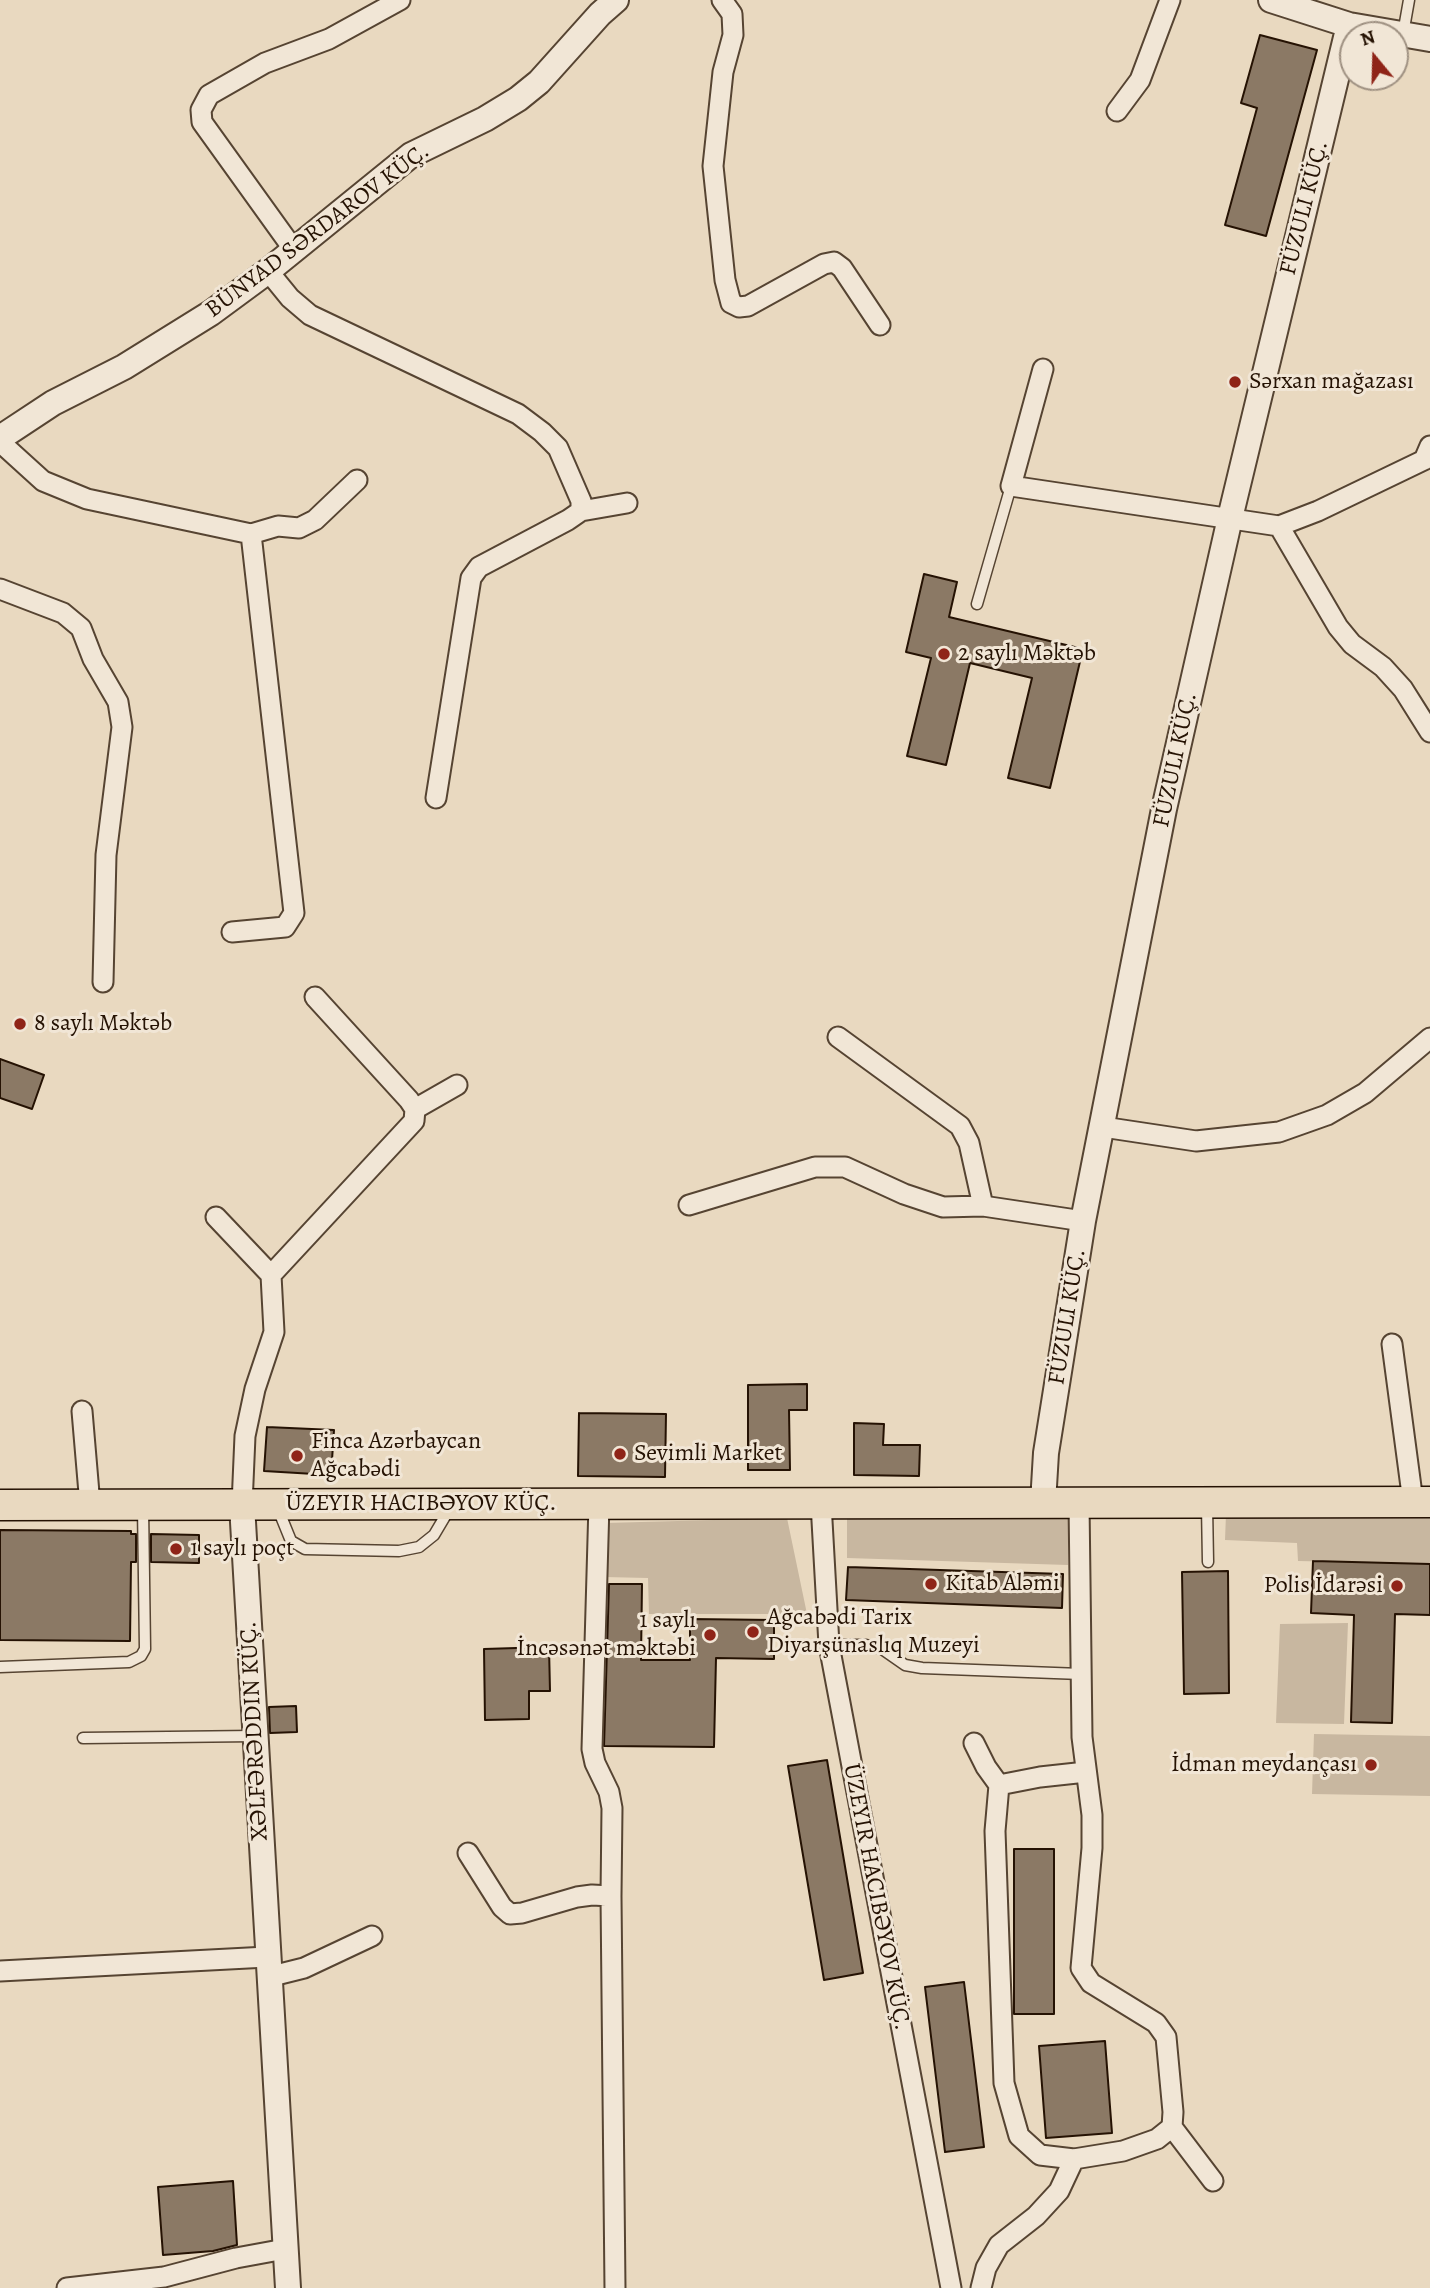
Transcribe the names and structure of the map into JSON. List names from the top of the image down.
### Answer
{
  "streets": {
    "street": ["FÜZULI KÜÇ.", "BÜNYAD SƏRDAROV KÜÇ.", "XƏLFƏRƏDDIN KÜÇ."]
  },
  "places": [
    "Sərxan mağazası",
    "2 saylı Məktəb",
    "8 saylı Məktəb",
    "Sevimli Market",
    "Finca Azərbaycan Ağcabədi",
    "1 saylı poçt",
    "Kitab Aləmi",
    "Polis İdarəsi",
    "Ağcabədi Tarix Diyarşünaslıq Muzeyi",
    "1 saylı İncəsənət məktəbi",
    "İdman meydançası"
  ],
  "north": "top"
}
